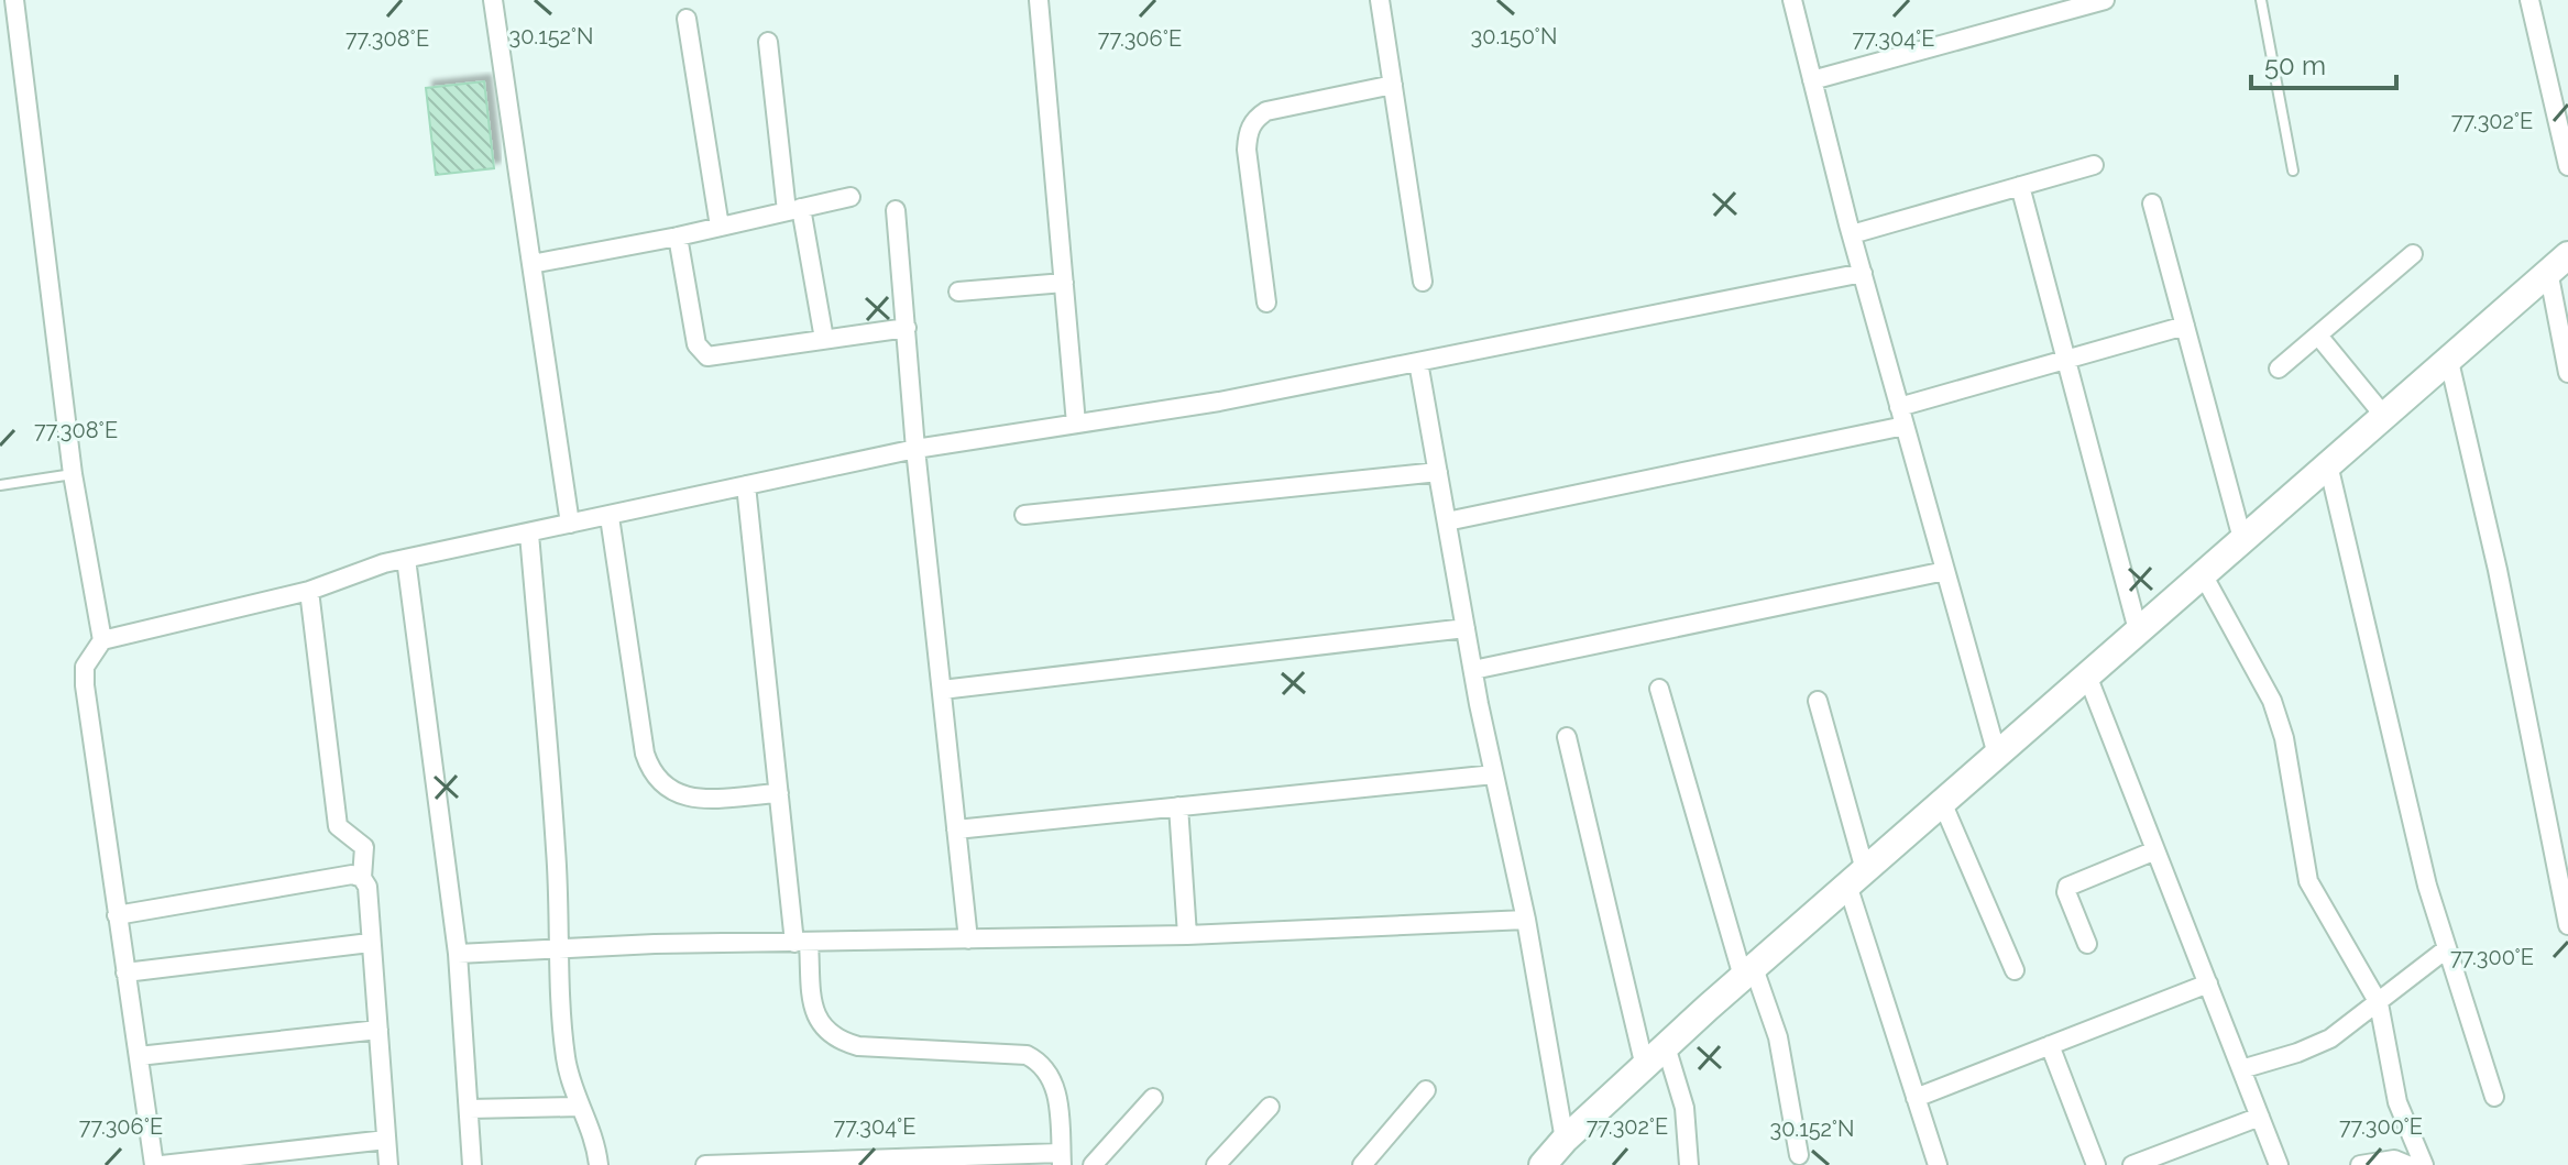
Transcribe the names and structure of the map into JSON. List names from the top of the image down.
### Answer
{
  "scale_bar": "50 m",
  "coordinates": [
    "30.152°N",
    "30.150°N",
    "77.308°E",
    "77.306°E",
    "77.304°E",
    "77.302°E",
    "77.300°E"
  ]
}
